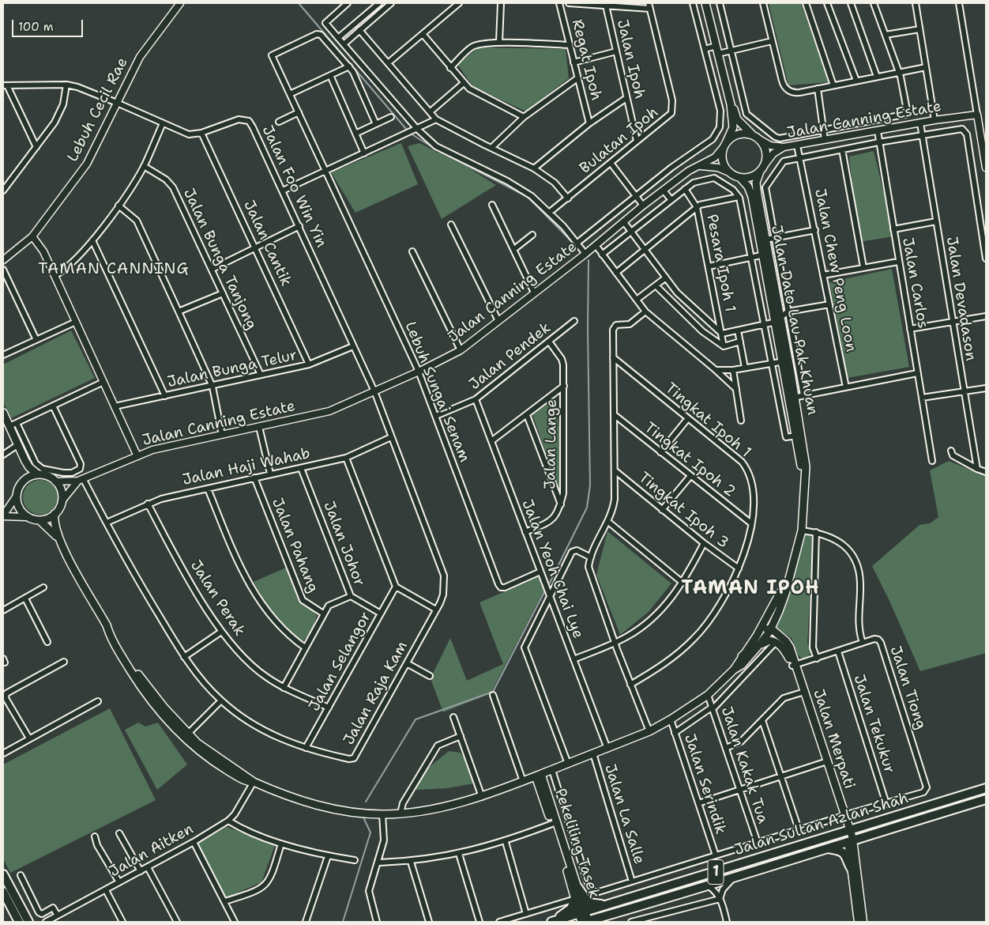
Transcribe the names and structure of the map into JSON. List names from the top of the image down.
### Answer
{
  "streets": {
    "main road": [
      "Jalan Dato Lau Pak Khuan",
      "Jalan Merpati",
      "Jalan Sultan Azlan Shah",
      "Pekeliling Tasek",
      "1"
    ],
    "street": [
      "Jalan Ipoh",
      "Regat Ipoh",
      "Lebuh Cecil Rae",
      "Jalan Canning Estate",
      "Bulatan Ipoh",
      "Jalan Foo Win Yin",
      "Jalan Cantik",
      "Jalan Bunga Tanjong",
      "Pesara Ipoh 1",
      "Jalan Chew Peng Loon",
      "Jalan Carlos",
      "Jalan Devadason",
      "Jalan Pendek",
      "Jalan Bunga Telur",
      "Lebuh Sungai Senam",
      "Tingkat Ipoh 1",
      "Jalan Lange",
      "Tingkat Ipoh 2",
      "Jalan Haji Wahab",
      "Tingkat Ipoh 3",
      "Jalan Johor",
      "Jalan Pahang",
      "Jalan Yeoh Chai Lye",
      "Jalan Perak",
      "Jalan Selangor",
      "Jalan Tiong",
      "Jalan Raja Kam",
      "Jalan Tekukur",
      "Jalan Kakak Tua",
      "Jalan Serindik",
      "Jalan La Salle",
      "Jalan Aitken"
    ]
  },
  "crossings": [
    ["Jalan Ipoh", "Bulatan Ipoh"],
    ["Lebuh Cecil Rae", "Jalan Foo Win Yin"],
    ["Jalan Canning Estate", "Jalan Foo Win Yin"],
    ["Jalan Canning Estate", "Jalan Chew Peng Loon"],
    ["Jalan Canning Estate", "Jalan Carlos"],
    ["Jalan Canning Estate", "Jalan Devadason"],
    ["Jalan Canning Estate", "Jalan Dato Lau Pak Khuan"],
    ["Jalan Canning Estate", "Lebuh Sungai Senam"],
    ["Jalan Canning Estate", "Jalan Raja Kam"],
    ["Jalan Foo Win Yin", "Jalan Cantik"],
    ["Jalan Foo Win Yin", "Jalan Bunga Telur"],
    ["Jalan Foo Win Yin", "Jalan Raja Kam"],
    ["Jalan Cantik", "Jalan Bunga Telur"],
    ["Jalan Bunga Tanjong", "Jalan Bunga Telur"],
    ["Jalan Dato Lau Pak Khuan", "Jalan Yeoh Chai Lye"],
    ["Jalan Dato Lau Pak Khuan", "Jalan Merpati"],
    ["Jalan Dato Lau Pak Khuan", "Jalan Kakak Tua"],
    ["Jalan Dato Lau Pak Khuan", "Jalan Serindik"],
    ["Jalan Dato Lau Pak Khuan", "Jalan La Salle"],
    ["Jalan Dato Lau Pak Khuan", "Pekeliling Tasek"],
    ["Jalan Dato Lau Pak Khuan", "Jalan Aitken"],
    ["Jalan Pendek", "Lebuh Sungai Senam"],
    ["Jalan Pendek", "Jalan Lange"],
    ["Jalan Pendek", "Jalan Yeoh Chai Lye"],
    ["Lebuh Sungai Senam", "Jalan Yeoh Chai Lye"],
    ["Tingkat Ipoh 1", "Tingkat Ipoh 2"],
    ["Tingkat Ipoh 1", "Tingkat Ipoh 3"],
    ["Jalan Lange", "Jalan Yeoh Chai Lye"],
    ["Jalan Haji Wahab", "Jalan Johor"],
    ["Jalan Haji Wahab", "Jalan Pahang"],
    ["Jalan Haji Wahab", "Jalan Perak"],
    ["Jalan Haji Wahab", "Jalan Raja Kam"],
    ["Jalan Johor", "Jalan Selangor"],
    ["Jalan Perak", "Jalan Selangor"],
    ["Jalan Selangor", "Jalan Raja Kam"],
    ["Jalan Tiong", "Jalan Tekukur"],
    ["Jalan Tiong", "Jalan Merpati"],
    ["Jalan Merpati", "Jalan Sultan Azlan Shah"],
    ["Jalan Sultan Azlan Shah", "Pekeliling Tasek"]
  ],
  "districts": ["TAMAN CANNING", "TAMAN IPOH"],
  "scale_bar": "100 m"
}
